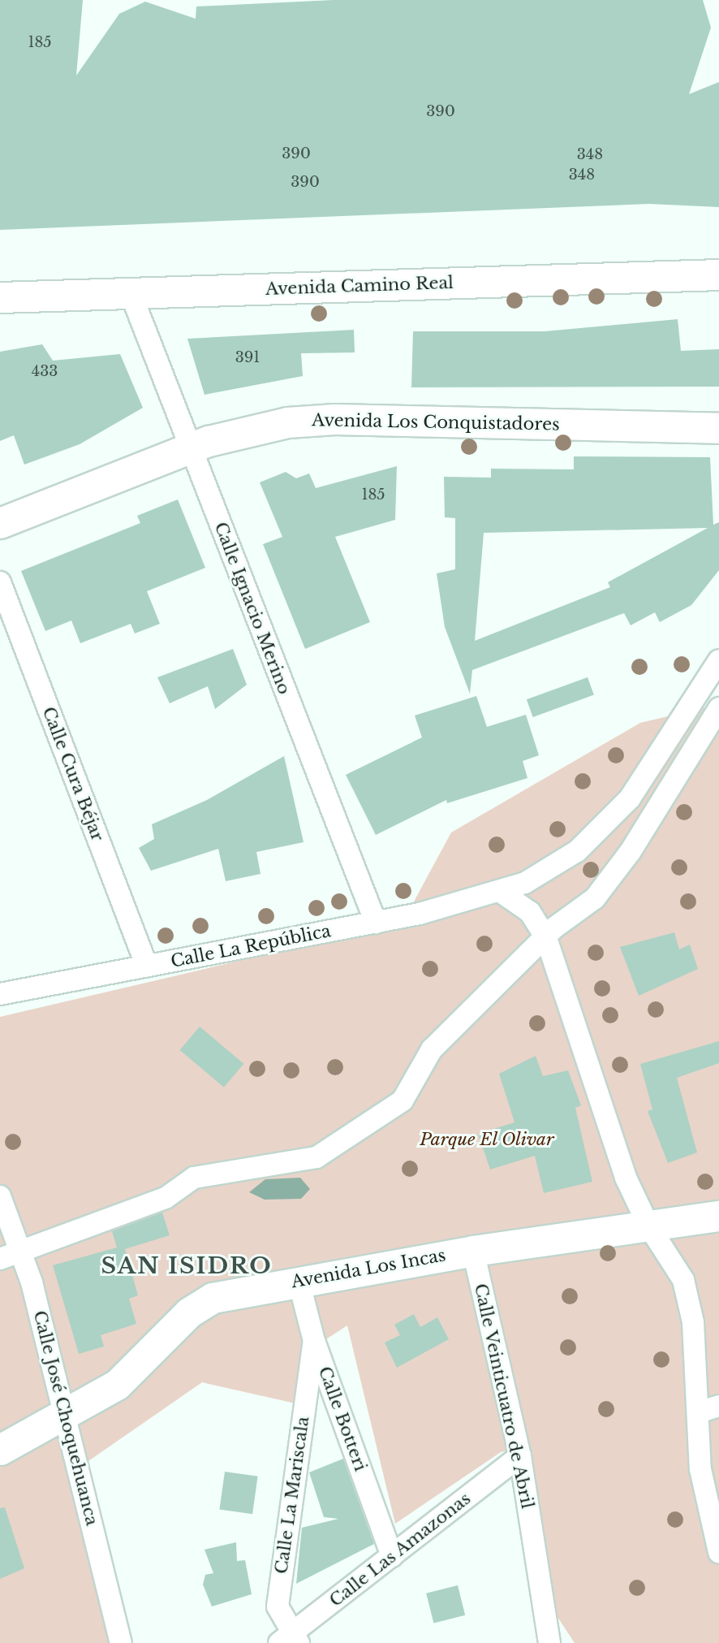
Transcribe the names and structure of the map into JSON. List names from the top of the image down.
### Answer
{
  "streets": {
    "main road": ["Avenida Camino Real", "Avenida Los Conquistadores", "Avenida Los Incas"],
    "street": [
      "Calle Ignacio Merino",
      "Calle Cura Béjar",
      "Calle La República",
      "Calle Veinticuatro de Abril",
      "Calle José Choquehuanca",
      "Calle Botteri",
      "Calle La Mariscala",
      "Calle Las Amazonas"
    ]
  },
  "crossings": [
    ["Avenida Camino Real", "Calle Ignacio Merino"],
    ["Avenida Los Conquistadores", "Calle Ignacio Merino"],
    ["Calle Ignacio Merino", "Calle La República"],
    ["Calle Cura Béjar", "Calle La República"],
    ["Avenida Los Incas", "Calle Veinticuatro de Abril"],
    ["Avenida Los Incas", "Calle José Choquehuanca"],
    ["Avenida Los Incas", "Calle Botteri"],
    ["Calle Veinticuatro de Abril", "Calle Las Amazonas"],
    ["Calle Botteri", "Calle La Mariscala"],
    ["Calle Botteri", "Calle Las Amazonas"],
    ["Calle La Mariscala", "Calle Las Amazonas"]
  ],
  "districts": ["SAN ISIDRO"],
  "parks": ["Parque El Olivar"],
  "house_numbers": [
    "185",
    "390",
    "390",
    "348",
    "348",
    "390",
    "391",
    "433",
    "185"
  ]
}
